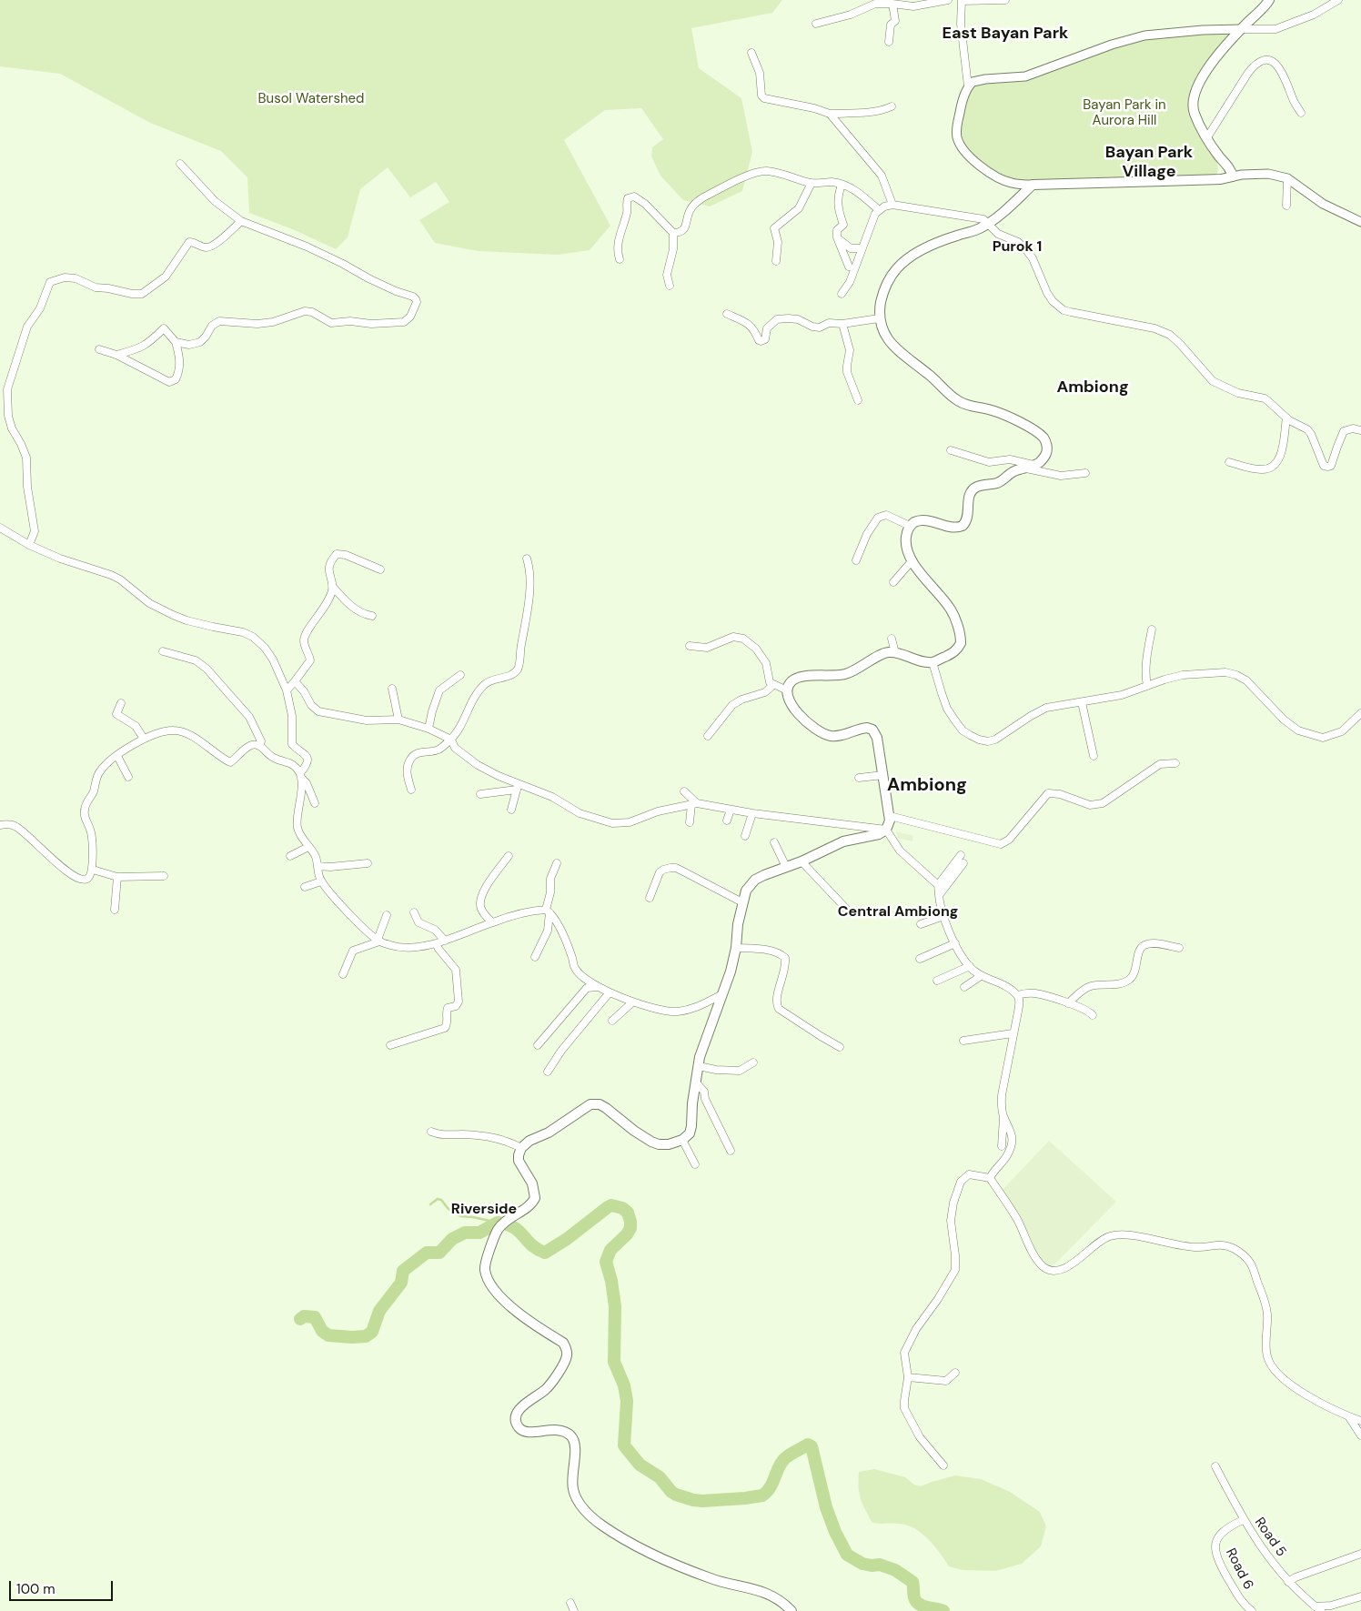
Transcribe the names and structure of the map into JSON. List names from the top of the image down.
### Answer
{
  "streets": {
    "street": ["Road 5", "Road 6"]
  },
  "crossings": [
    ["Road 5", "Road 6"]
  ],
  "districts": [
    "East Bayan Park",
    "Bayan Park Village",
    "Purok 1",
    "Ambiong",
    "Ambiong",
    "Central Ambiong",
    "Riverside"
  ],
  "parks": ["Busol Watershed", "Bayan Park in Aurora Hill"],
  "scale_bar": "100 m"
}
